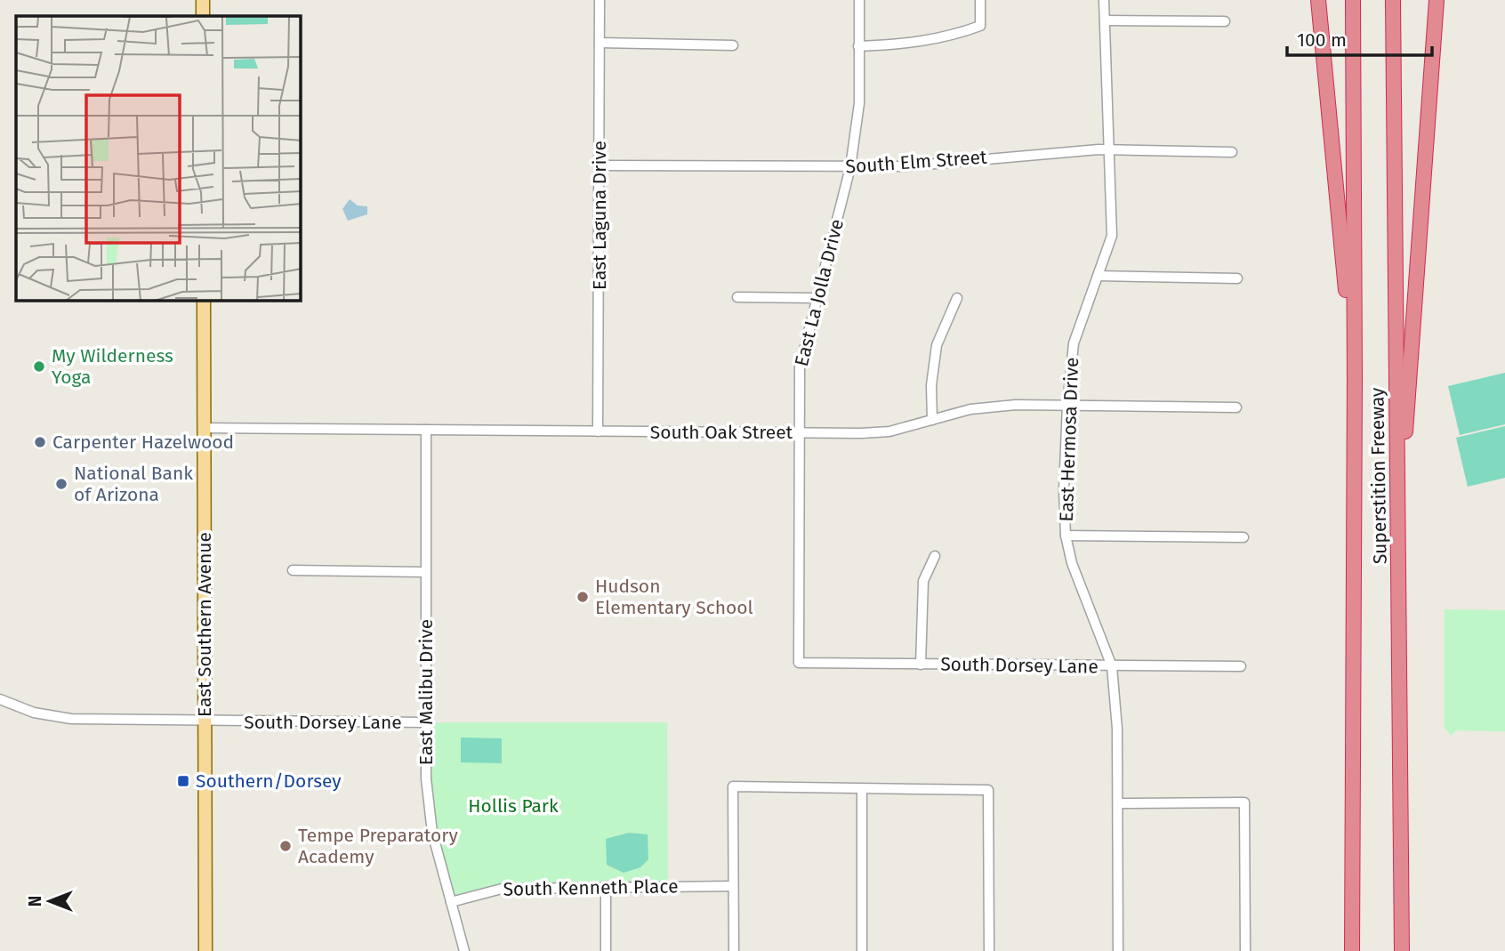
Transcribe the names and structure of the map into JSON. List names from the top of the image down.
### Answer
{
  "streets": {
    "highway": ["Superstition Freeway"],
    "main road": ["East Southern Avenue"],
    "street": [
      "South Elm Street",
      "East Laguna Drive",
      "East La Jolla Drive",
      "South Oak Street",
      "East Hermosa Drive",
      "South Dorsey Lane",
      "East Malibu Drive",
      "South Kenneth Place"
    ]
  },
  "crossings": [
    ["South Elm Street", "East Laguna Drive"],
    ["South Elm Street", "East La Jolla Drive"],
    ["South Elm Street", "East Hermosa Drive"],
    ["East Laguna Drive", "South Oak Street"],
    ["East La Jolla Drive", "South Oak Street"],
    ["East La Jolla Drive", "South Dorsey Lane"],
    ["South Oak Street", "East Hermosa Drive"],
    ["South Oak Street", "East Southern Avenue"],
    ["South Oak Street", "East Malibu Drive"],
    ["East Hermosa Drive", "South Dorsey Lane"],
    ["East Southern Avenue", "South Dorsey Lane"],
    ["South Dorsey Lane", "East Malibu Drive"],
    ["East Malibu Drive", "South Kenneth Place"]
  ],
  "parks": ["Hollis Park"],
  "places": {
    "other": [
      "My Wilderness Yoga",
      "Carpenter Hazelwood",
      "National Bank of Arizona",
      "Hudson Elementary School",
      "Tempe Preparatory Academy"
    ],
    "transit": ["Southern/Dorsey"]
  },
  "scale_bar": "100 m",
  "north": "left"
}
